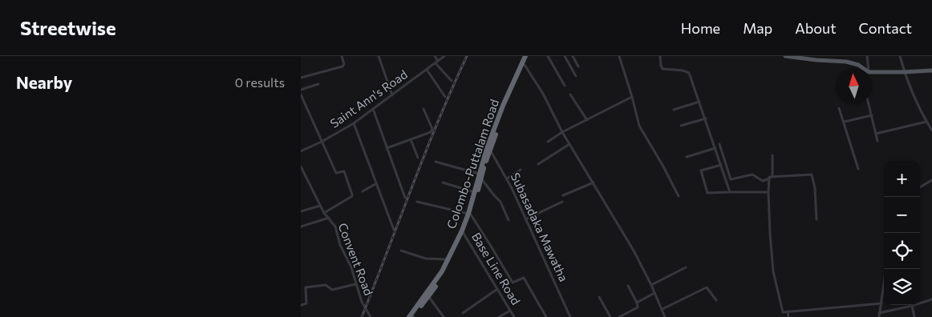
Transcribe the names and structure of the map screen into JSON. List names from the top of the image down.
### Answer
{
  "streets": {
    "highway": ["Colombo-Puttalam Road"],
    "street": [
      "Saint Ann's Road",
      "Subasadaka Mawatha",
      "Convent Road",
      "Base Line Road"
    ]
  },
  "crossings": [
    ["Colombo-Puttalam Road", "Subasadaka Mawatha"],
    ["Colombo-Puttalam Road", "Base Line Road"]
  ],
  "north": "top",
  "page": {
    "header": "Streetwise",
    "nav": [
      "Home",
      "Map",
      "About",
      "Contact"
    ],
    "heading": ["Nearby", "0 results"],
    "map_buttons": ["+", "−"]
  }
}
